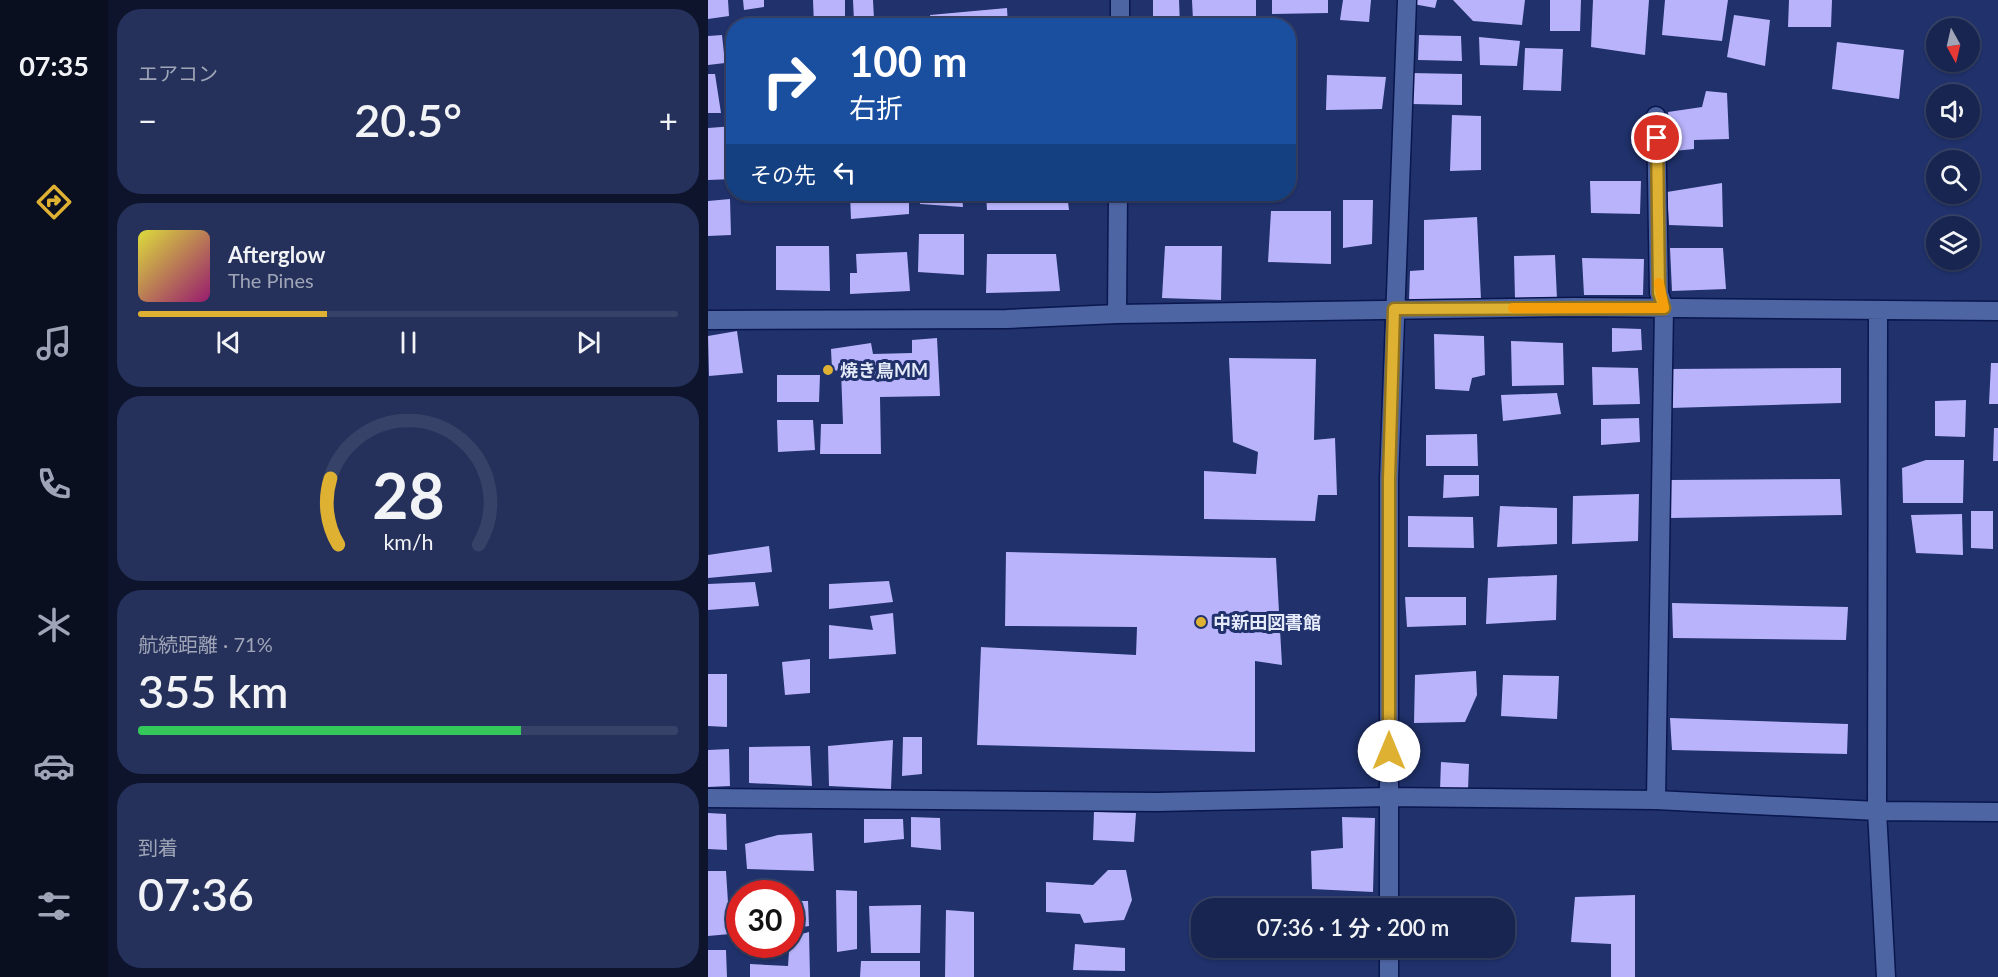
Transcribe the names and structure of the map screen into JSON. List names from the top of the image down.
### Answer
{
  "places": ["焼き鳥MM", "中新田図書館"],
  "north": "bottom",
  "page": {
    "tabs": "07:35",
    "tile": [
      "エアコン",
      ["航続距離 · 71%", "355 km"],
      ["到着", "07:36"]
    ],
    "turn": ["100 m", "右折"],
    "heat": ["−", "20.5°", "+"],
    "then": "その先",
    "song": ["Afterglow", "The Pines"],
    "limit": "30",
    "trip": "07:36 · 1 分 · 200 m",
    "gauge": ["28", "km/h"]
  }
}
